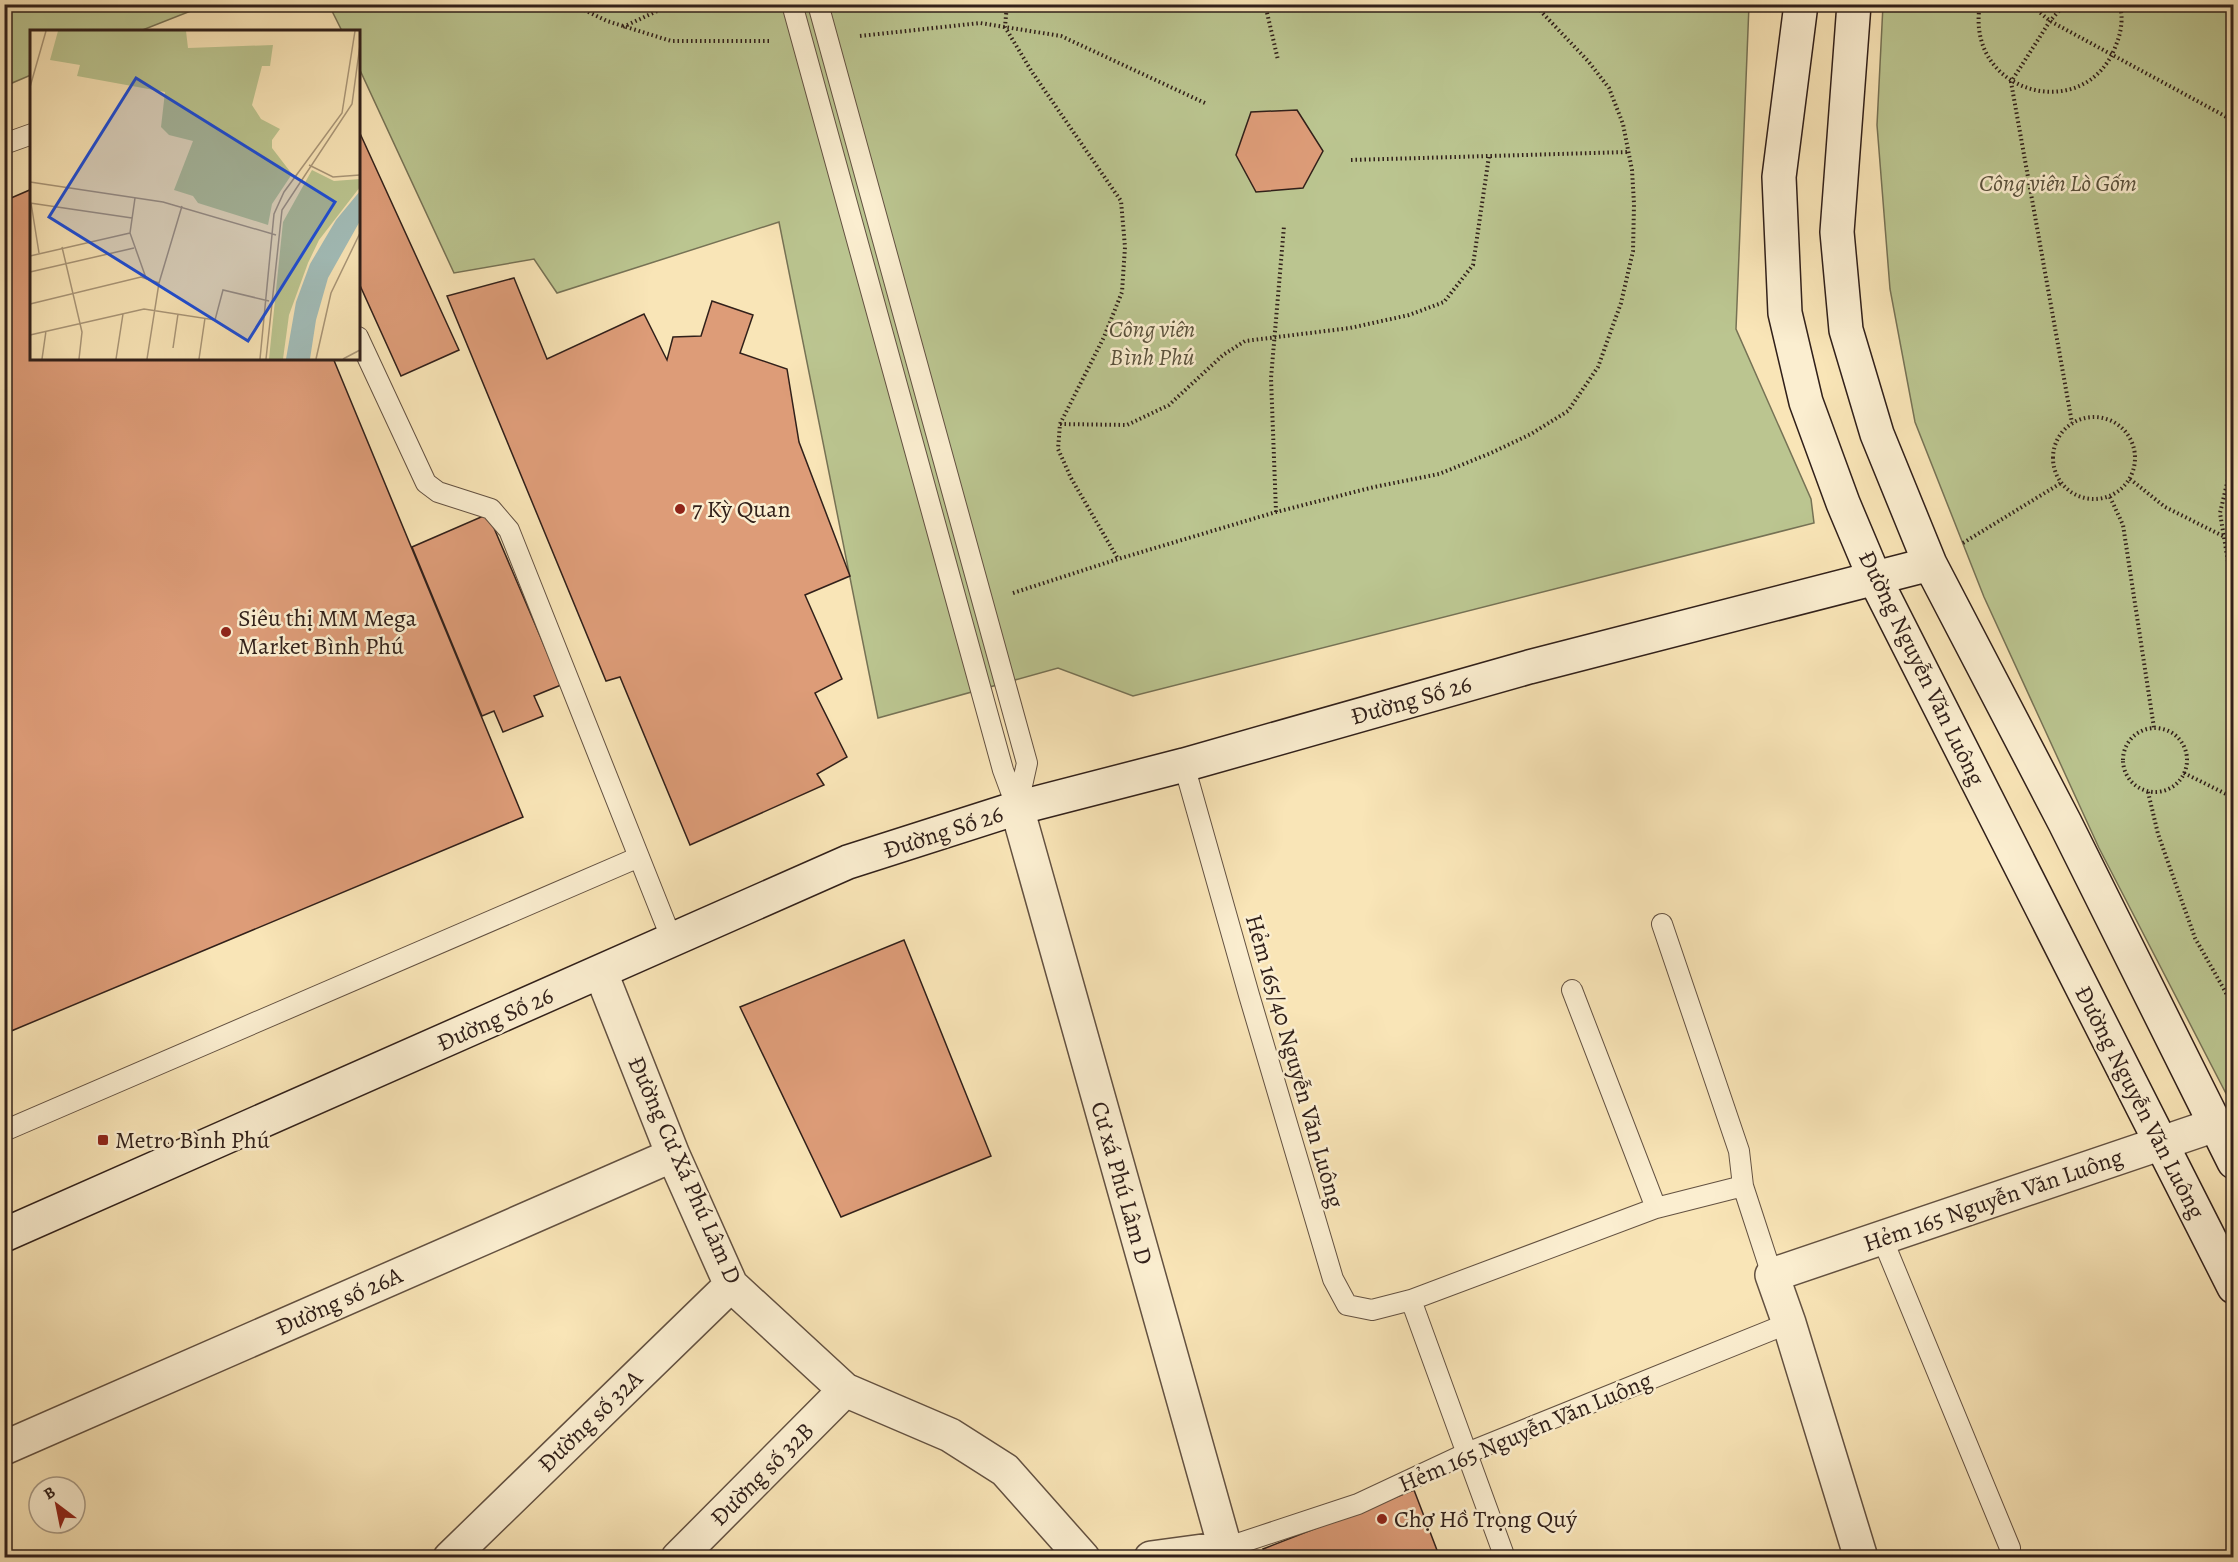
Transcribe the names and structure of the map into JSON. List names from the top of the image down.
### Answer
{
  "streets": {
    "street": [
      "Đường Nguyễn Văn Luông",
      "Đường Số 26",
      "Đường Cư Xá Phú Lâm D",
      "Cư xá Phú Lâm D",
      "Hẻm 165 Nguyễn Văn Luông",
      "Đường số 26A",
      "Đường số 32A",
      "Đường số 32B"
    ],
    "lane": ["Hẻm 165/40 Nguyễn Văn Luông"]
  },
  "crossings": [
    ["Đường Nguyễn Văn Luông", "Đường Số 26"],
    ["Đường Nguyễn Văn Luông", "Hẻm 165 Nguyễn Văn Luông"],
    ["Đường Số 26", "Hẻm 165/40 Nguyễn Văn Luông"],
    ["Đường Số 26", "Đường Cư Xá Phú Lâm D"],
    ["Đường Số 26", "Cư xá Phú Lâm D"],
    ["Đường Cư Xá Phú Lâm D", "Đường số 26A"],
    ["Đường Cư Xá Phú Lâm D", "Đường số 32A"],
    ["Đường Cư Xá Phú Lâm D", "Đường số 32B"],
    ["Cư xá Phú Lâm D", "Hẻm 165 Nguyễn Văn Luông"]
  ],
  "parks": ["Công viên Lò Gốm", "Công viên Bình Phú"],
  "places": {
    "other": ["7 Kỳ Quan", "Siêu thị MM Mega Market Bình Phú", "Chợ Hồ Trọng Quý"],
    "transit": ["Metro Bình Phú"]
  },
  "north": "top left"
}
